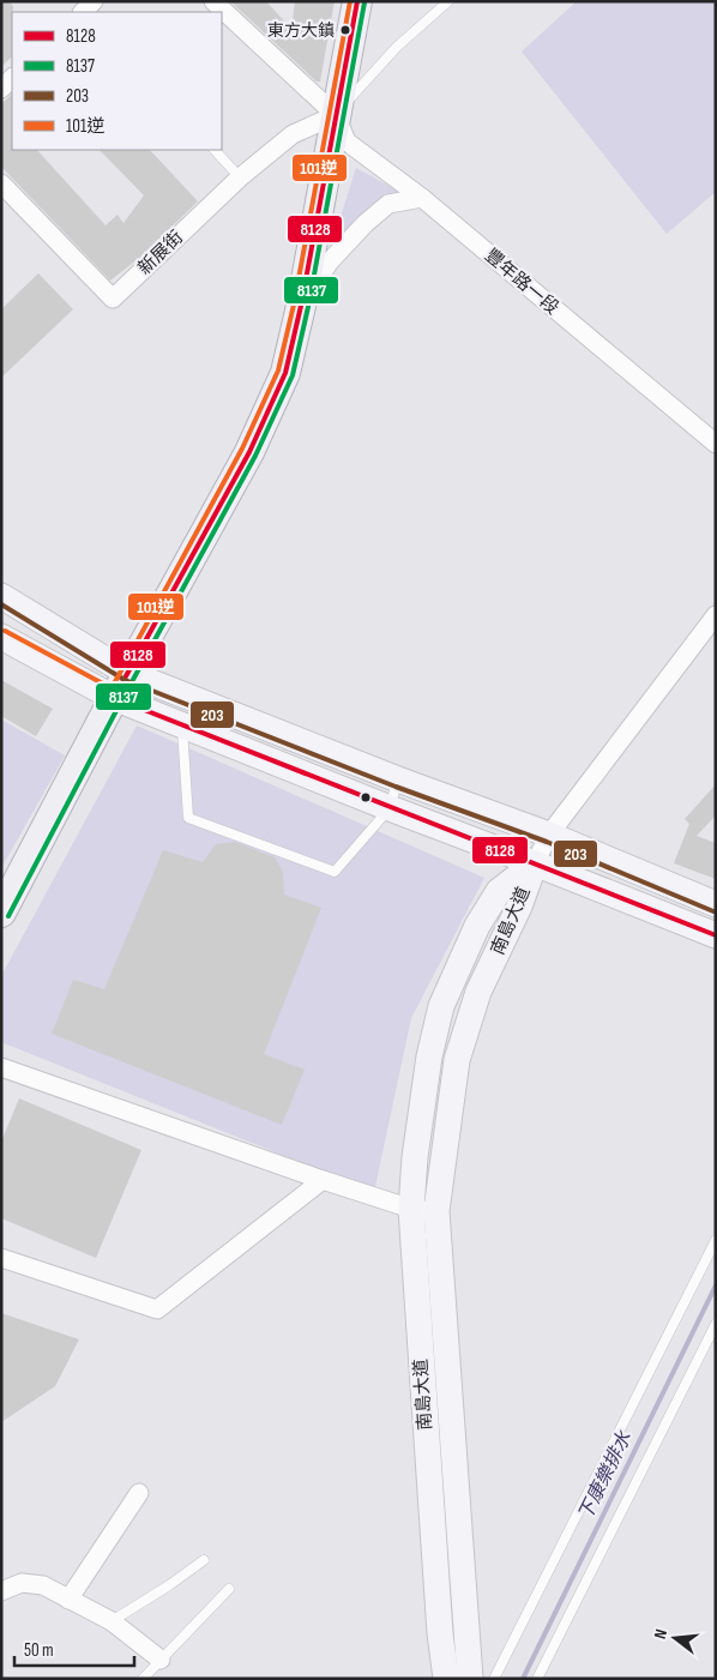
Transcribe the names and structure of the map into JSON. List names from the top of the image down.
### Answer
{
  "streets": {
    "street": ["新展街", "豐年路一段", "南島大道"]
  },
  "crossings": [
    ["新展街", "豐年路一段"]
  ],
  "water": ["下康樂排水"],
  "places": ["東方大鎮"],
  "lines": [
    "transit line 8128",
    "transit line 101逆",
    "transit line 8137",
    "transit line 203"
  ],
  "legend": [
    "8128",
    "8137",
    "203",
    "101逆"
  ],
  "scale_bar": "50 m",
  "north": "left"
}
